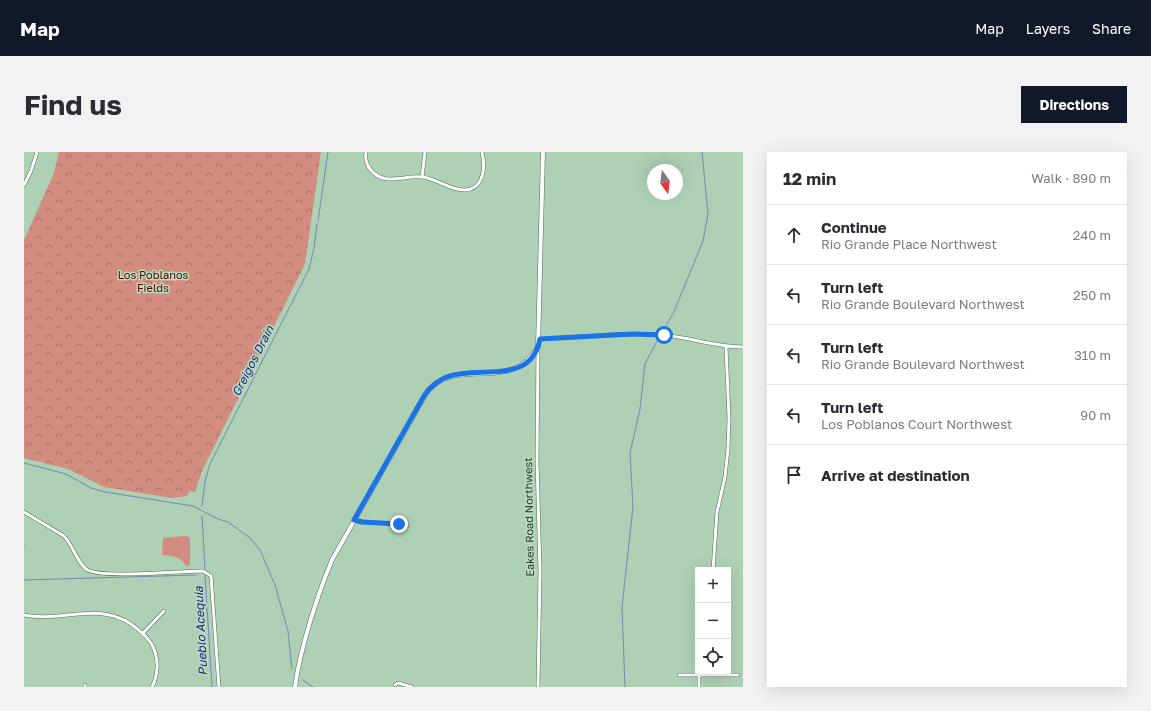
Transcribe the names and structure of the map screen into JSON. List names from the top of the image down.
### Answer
{
  "streets": {
    "street": ["Eakes Road Northwest"]
  },
  "water": ["Greigos Drain", "Pueblo Acequia"],
  "parks": ["Los Poblanos Fields"],
  "north": "bottom",
  "page": {
    "header": "Map",
    "nav": ["Map", "Layers", "Share"],
    "buttons": "Directions",
    "title": "Find us",
    "heading": ["12 min", "Walk · 890 m"],
    "list": [
      ["Continue", "Rio Grande Place Northwest", "240 m"],
      ["Turn left", "Rio Grande Boulevard Northwest", "250 m"],
      ["Turn left", "Rio Grande Boulevard Northwest", "310 m"],
      ["Turn left", "Los Poblanos Court Northwest", "90 m"],
      "Arrive at destination"
    ],
    "map_buttons": ["+", "−"]
  }
}
